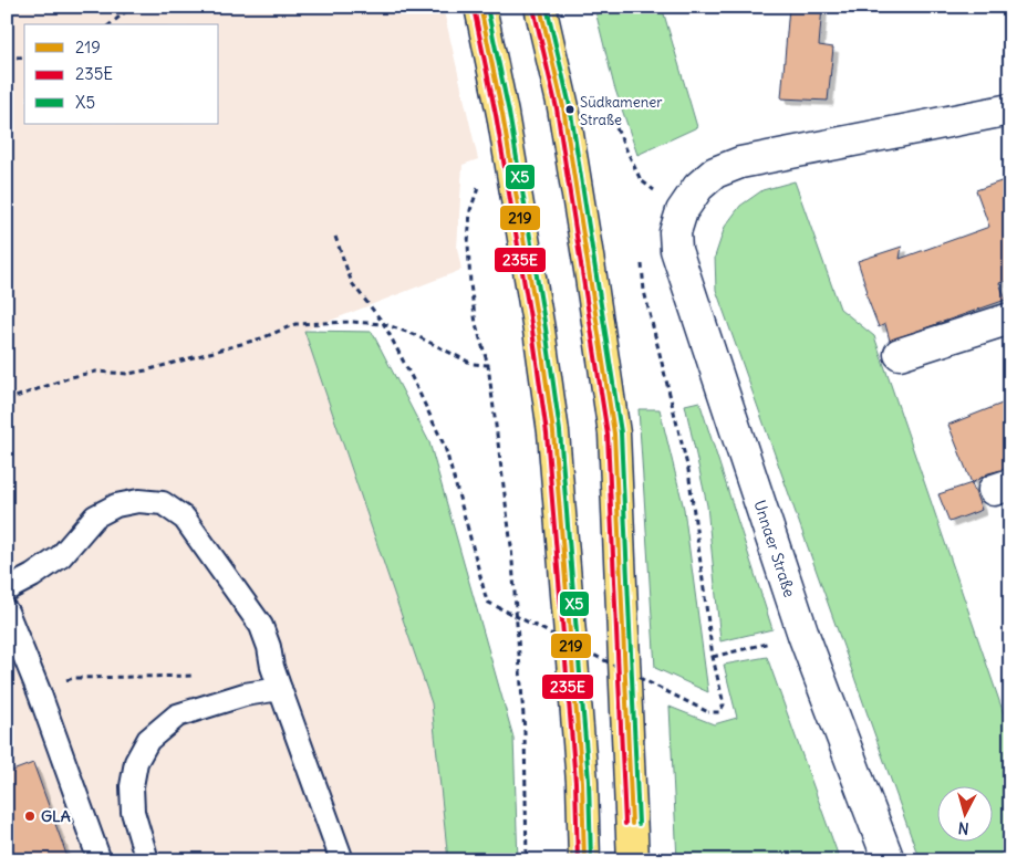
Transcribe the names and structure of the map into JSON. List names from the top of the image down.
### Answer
{
  "streets": {
    "street": ["Unnaer Straße"]
  },
  "places": ["Südkamener Straße", "GLA"],
  "lines": ["transit line 219", "transit line X5", "transit line 235E"],
  "legend": ["219", "235E", "X5"],
  "north": "bottom"
}
